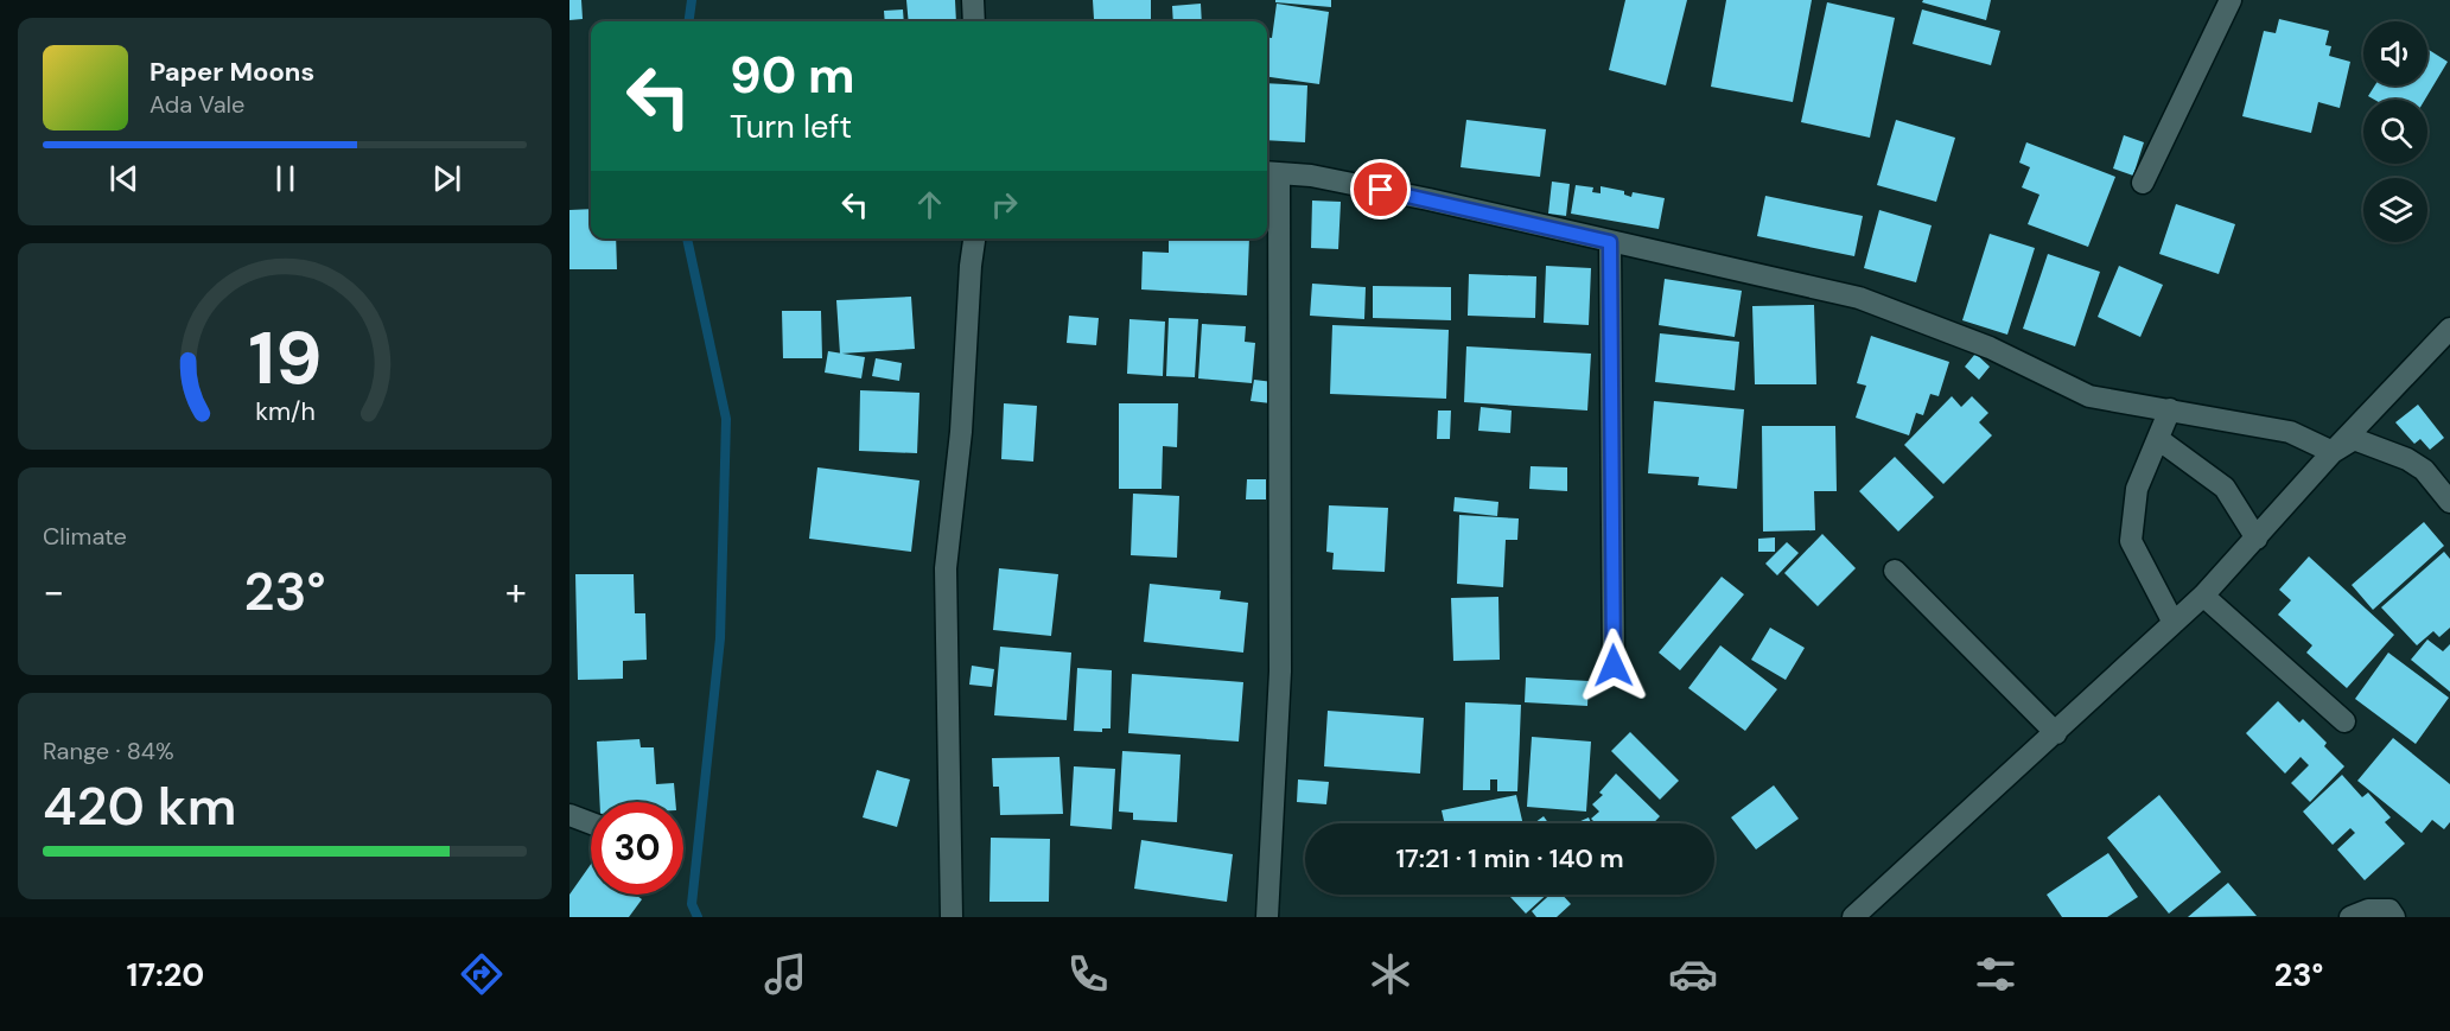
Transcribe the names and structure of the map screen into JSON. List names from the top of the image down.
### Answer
{
  "page": {
    "turn": ["90 m", "Turn left"],
    "song": ["Paper Moons", "Ada Vale"],
    "tile": [
      "Climate",
      ["Range · 84%", "420 km"]
    ],
    "heat": ["−", "23°", "+"],
    "limit": "30",
    "trip": "17:21 · 1 min · 140 m",
    "tabs": ["17:20", "23°"],
    "gauge": ["19", "km/h"]
  }
}
